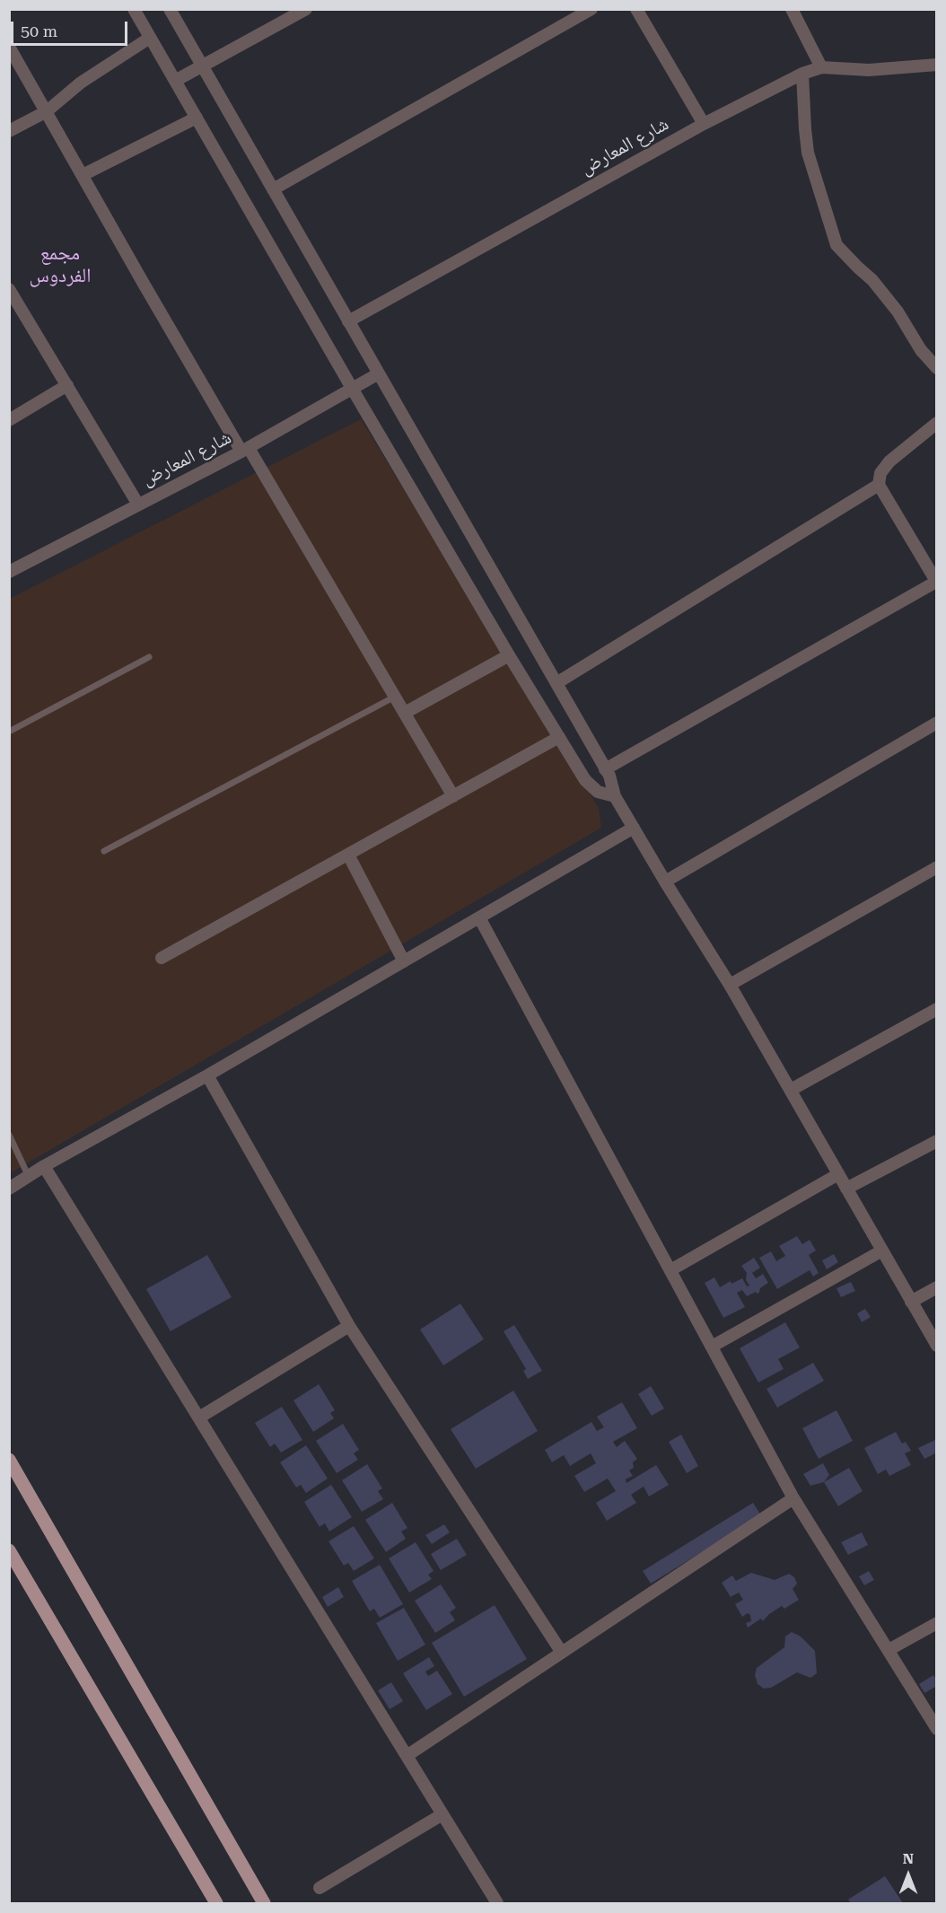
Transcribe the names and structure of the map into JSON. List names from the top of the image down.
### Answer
{
  "streets": {
    "street": ["شارع المعارض"]
  },
  "districts": ["مجمع الفردوس"],
  "scale_bar": "50 m",
  "north": "top"
}
